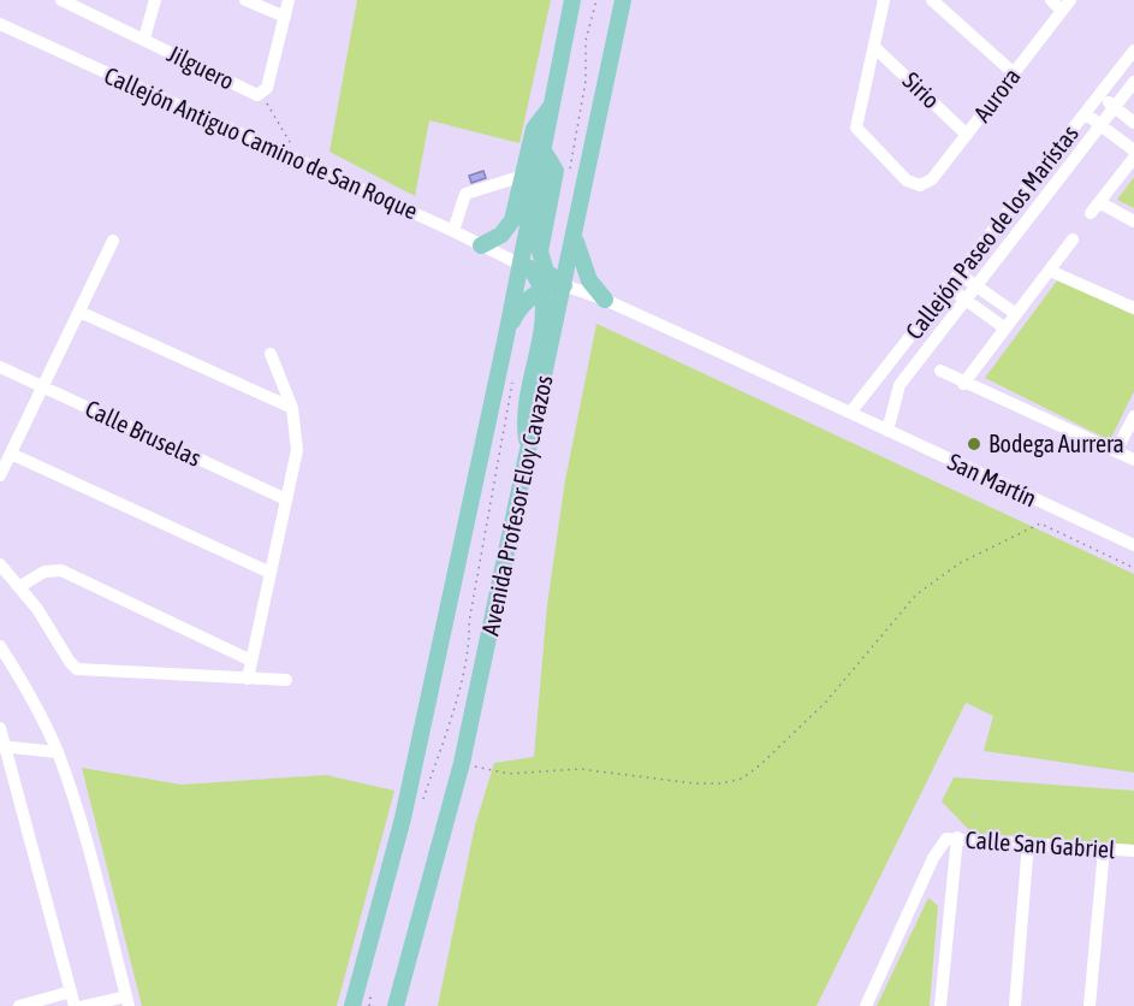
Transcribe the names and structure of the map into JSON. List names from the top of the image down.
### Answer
{
  "streets": {
    "main road": ["Avenida Profesor Eloy Cavazos"],
    "street": [
      "Jilguero",
      "Sirio",
      "Aurora",
      "Callejón Antiguo Camino de San Roque",
      "Callejón Paseo de los Marístas",
      "Calle Bruselas",
      "San Martín",
      "Calle San Gabriel"
    ]
  },
  "crossings": [
    ["Sirio", "Aurora"],
    ["Callejón Antiguo Camino de San Roque", "Avenida Profesor Eloy Cavazos"],
    ["Callejón Paseo de los Marístas", "San Martín"]
  ],
  "places": ["Bodega Aurrera"]
}
